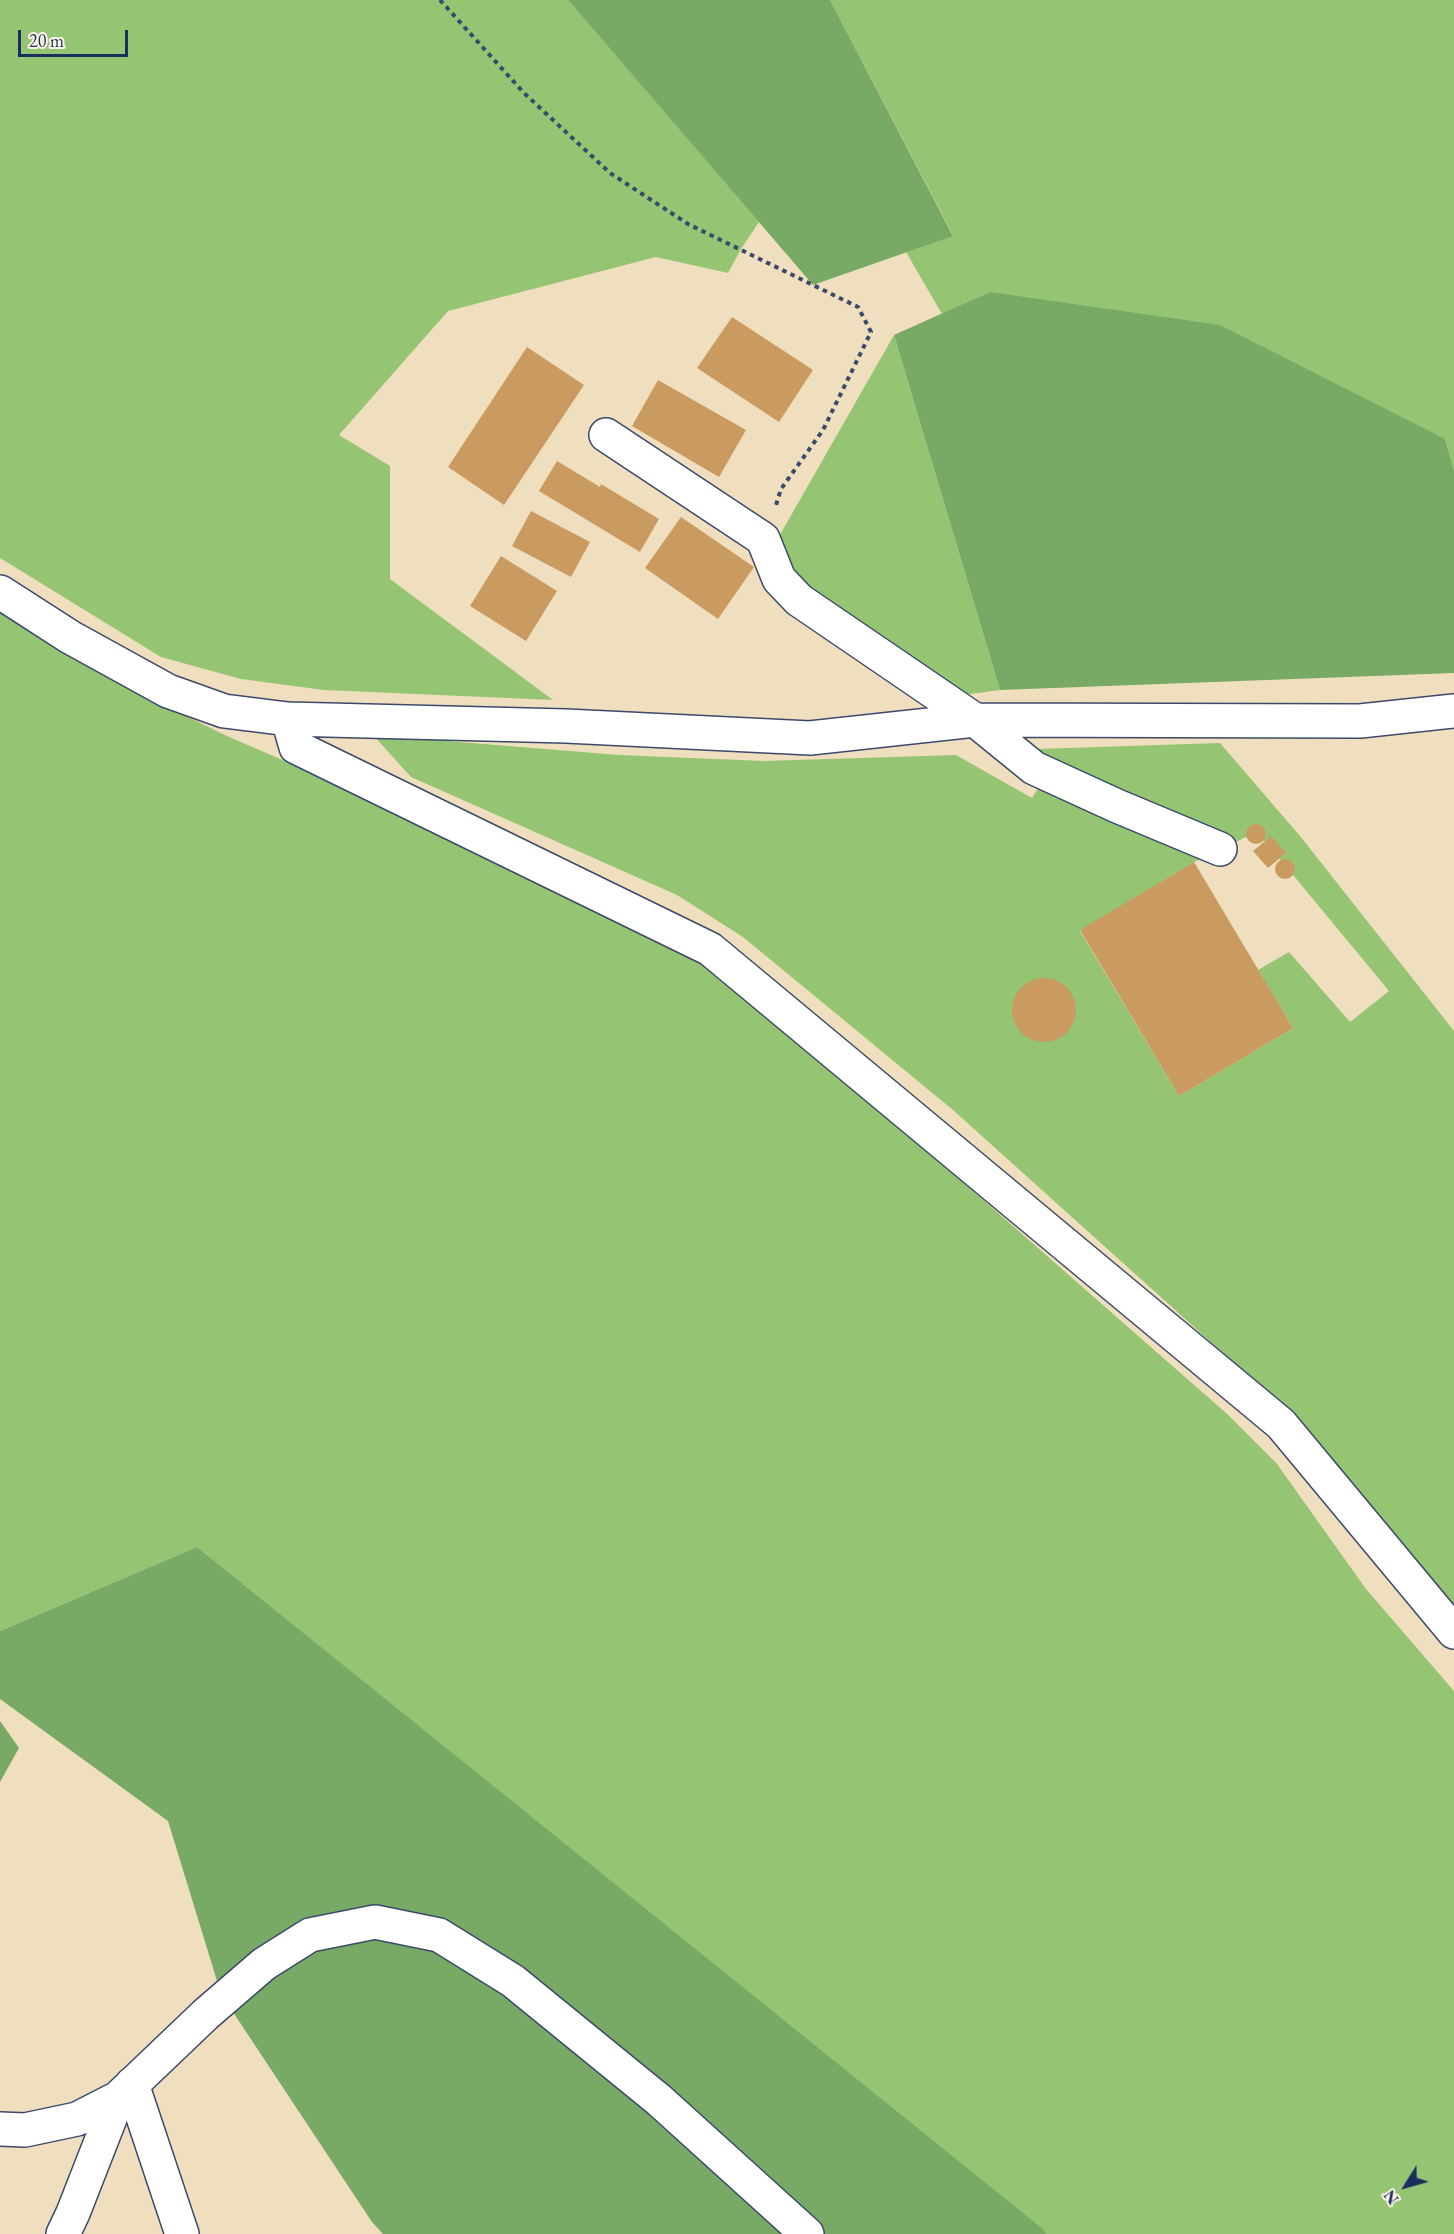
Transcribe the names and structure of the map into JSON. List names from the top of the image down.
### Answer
{
  "scale_bar": "20 m",
  "north": "bottom left"
}
